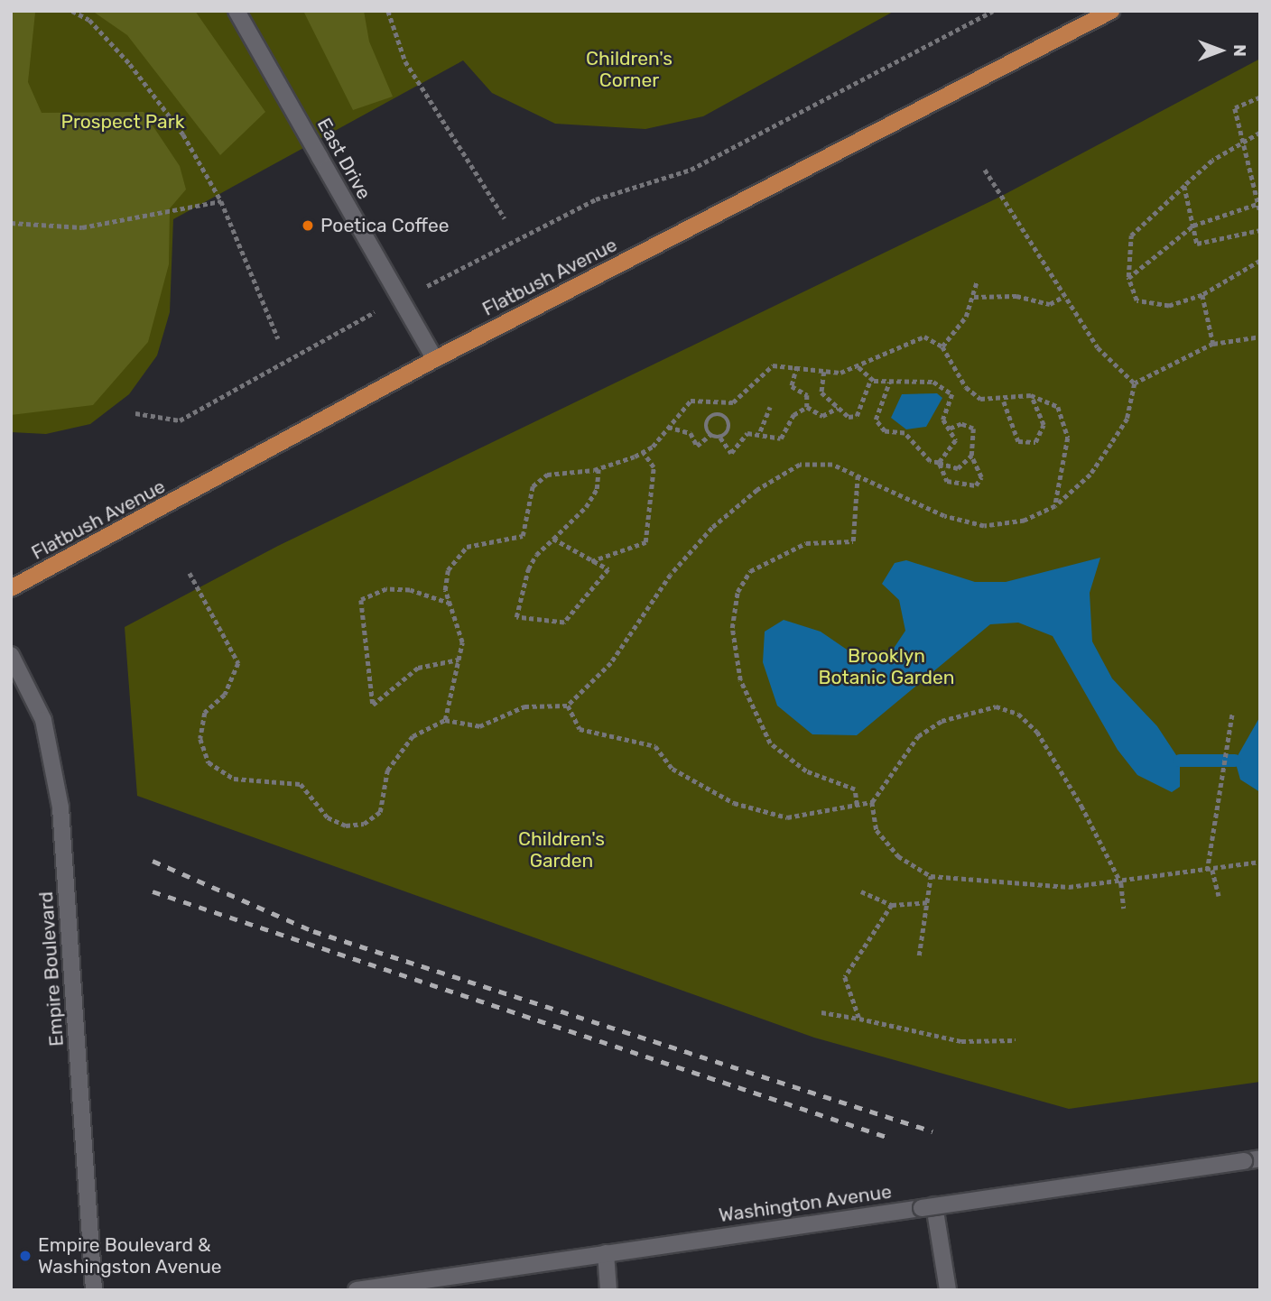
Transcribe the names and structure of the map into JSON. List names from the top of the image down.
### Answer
{
  "streets": {
    "main road": [
      "East Drive",
      "Flatbush Avenue",
      "Empire Boulevard",
      "Washington Avenue"
    ]
  },
  "crossings": [
    ["East Drive", "Flatbush Avenue"]
  ],
  "parks": [
    "Children's Corner",
    "Prospect Park",
    "Brooklyn Botanic Garden",
    "Children's Garden"
  ],
  "places": ["Poetica Coffee", "Empire Boulevard & Washingston Avenue"],
  "north": "right"
}
